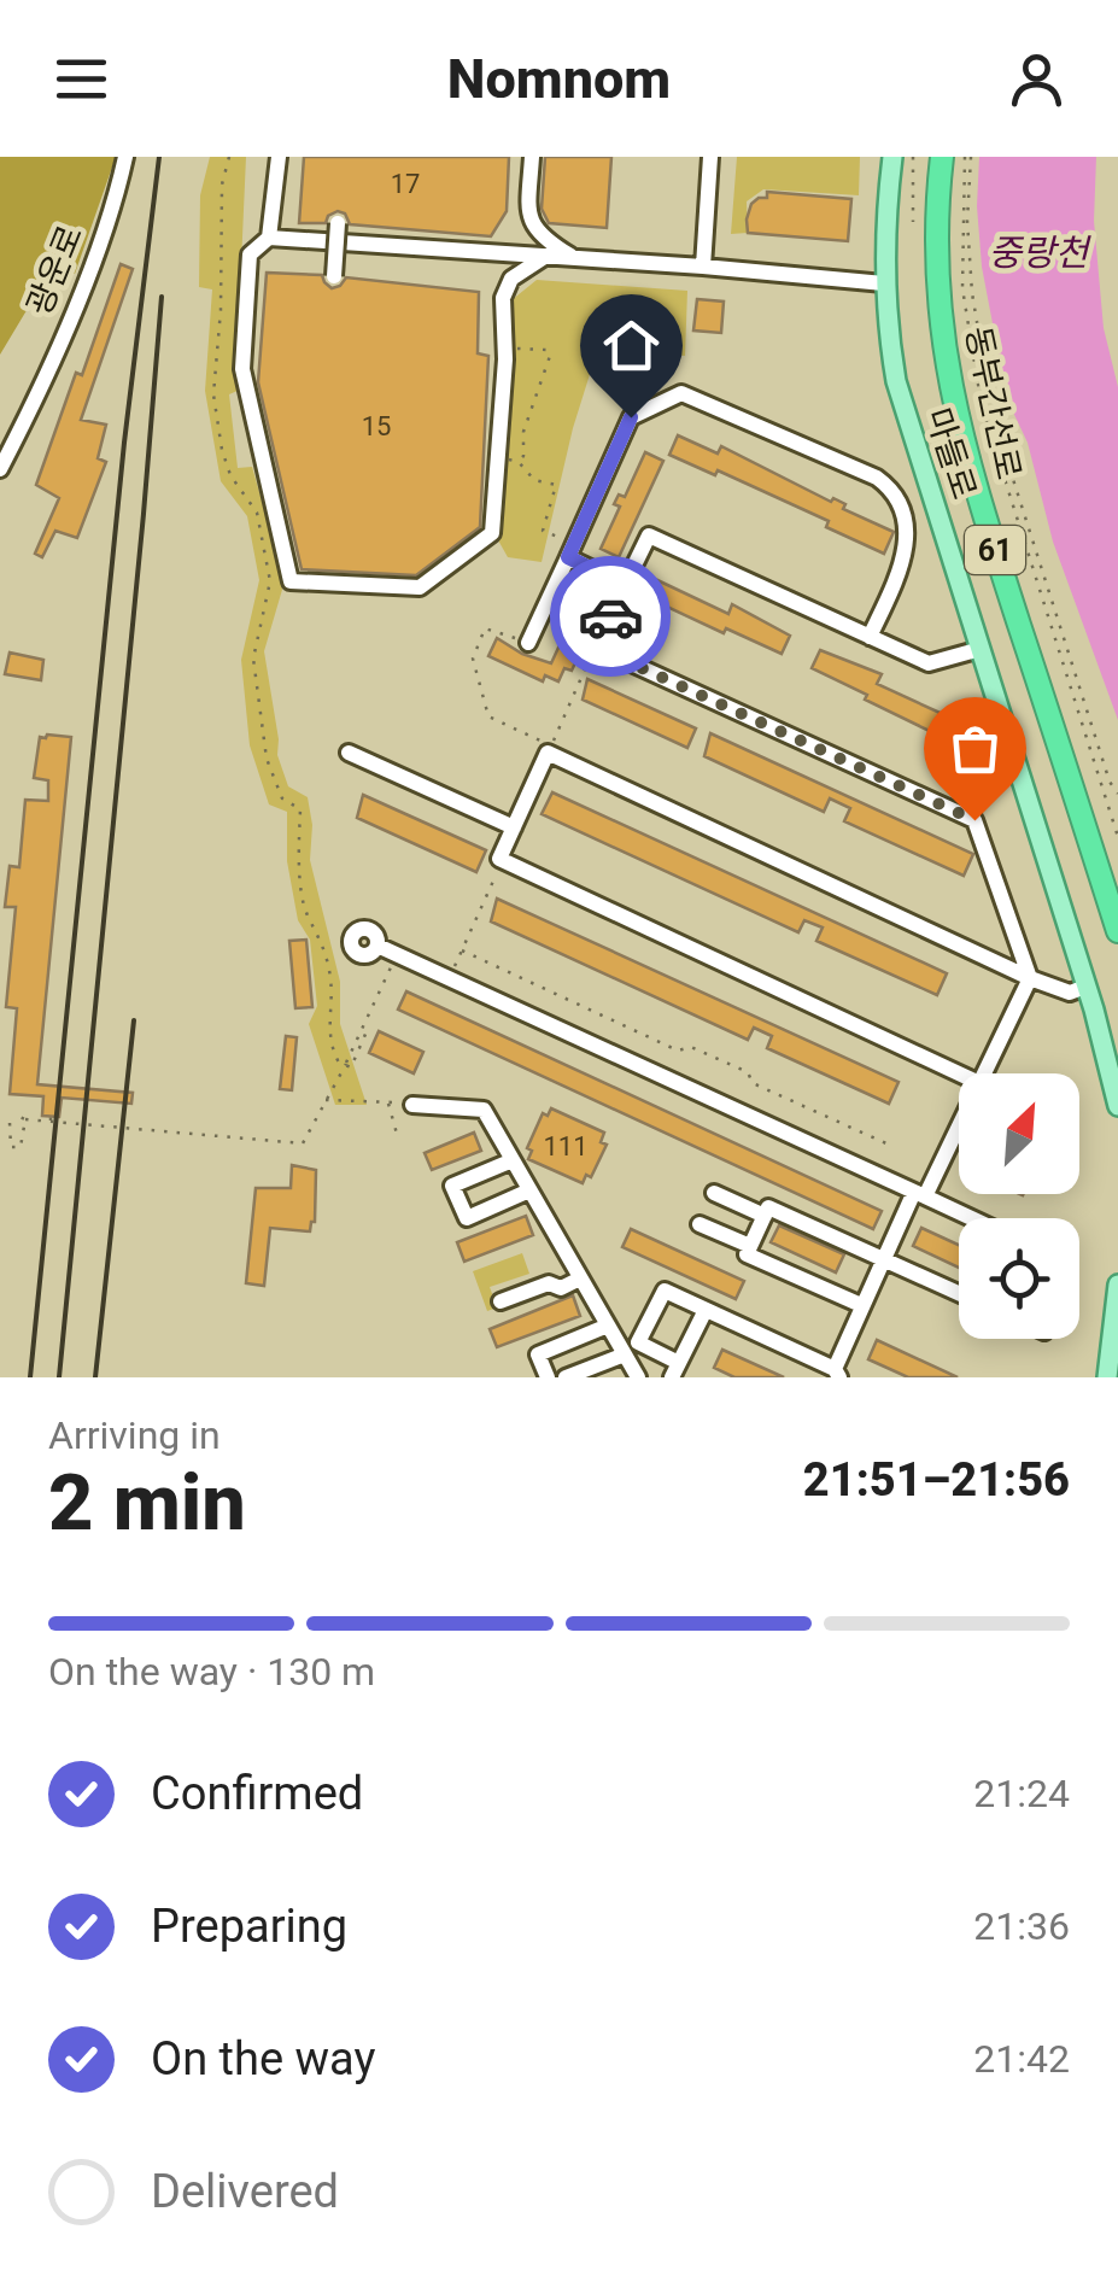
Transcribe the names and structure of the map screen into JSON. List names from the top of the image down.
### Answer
{
  "streets": {
    "highway": ["동부간선로", "61"],
    "main road": ["마들로"],
    "street": ["광운로"]
  },
  "water": ["중랑천"],
  "house_numbers": ["17", "15", "111"],
  "north": "top right",
  "page": {
    "header": "Nomnom",
    "heading": ["2 min", "Arriving in", "21:51–21:56"],
    "bar": "On the way · 130 m",
    "list": [
      ["Confirmed", "21:24"],
      ["Preparing", "21:36"],
      ["On the way", "21:42"],
      "Delivered"
    ]
  }
}
